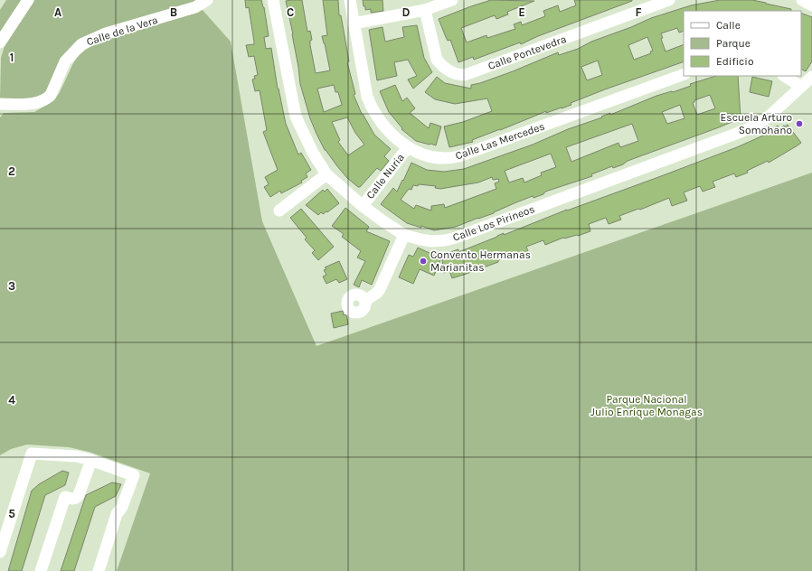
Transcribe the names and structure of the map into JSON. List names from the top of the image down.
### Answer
{
  "streets": {
    "street": [
      "Calle de la Vera",
      "Calle Pontevedra",
      "Calle Las Mercedes",
      "Calle Nuria",
      "Calle Los Pirineos"
    ]
  },
  "crossings": [
    ["Calle Las Mercedes", "Calle Nuria"],
    ["Calle Nuria", "Calle Los Pirineos"]
  ],
  "parks": ["Parque Nacional Julio Enrique Monagas"],
  "places": ["Escuela Arturo Somohano", "Convento Hermanas Marianitas"],
  "legend": ["Calle", "Parque", "Edificio"],
  "grid": {
    "columns": [
      "A",
      "B",
      "C",
      "D",
      "E",
      "F"
    ],
    "rows": [
      "1",
      "2",
      "3",
      "4",
      "5"
    ]
  }
}
